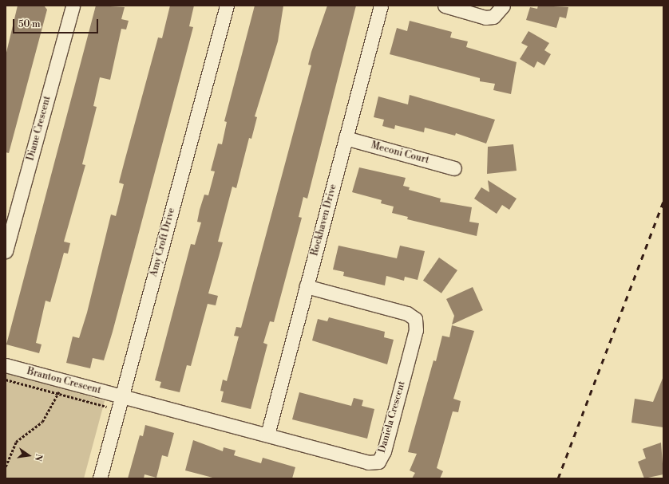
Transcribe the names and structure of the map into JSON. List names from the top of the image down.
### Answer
{
  "streets": {
    "street": [
      "Diane Crescent",
      "Meconi Court",
      "Rockhaven Drive",
      "Amy Croft Drive",
      "Branton Crescent",
      "Daniela Crescent"
    ]
  },
  "crossings": [
    ["Meconi Court", "Rockhaven Drive"],
    ["Rockhaven Drive", "Daniela Crescent"],
    ["Amy Croft Drive", "Branton Crescent"],
    ["Amy Croft Drive", "Daniela Crescent"],
    ["Branton Crescent", "Daniela Crescent"]
  ],
  "scale_bar": "50 m",
  "north": "right"
}
